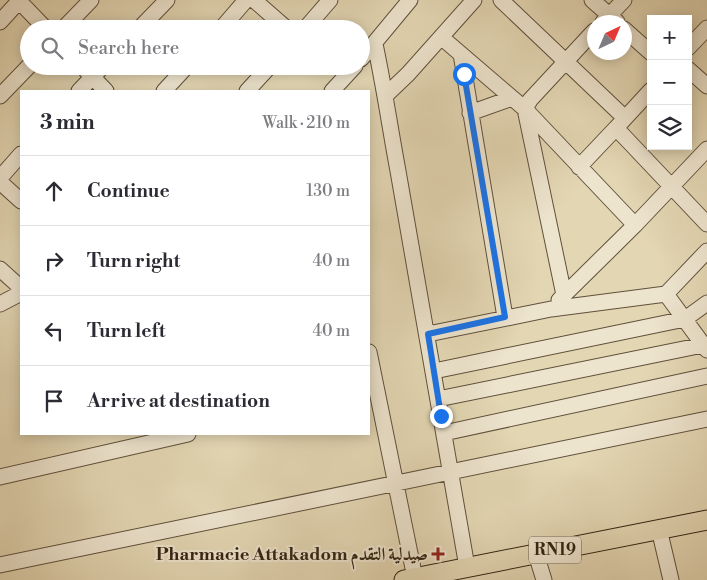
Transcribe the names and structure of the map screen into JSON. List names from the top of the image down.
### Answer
{
  "streets": {
    "main road": ["RN19"]
  },
  "places": {
    "health": ["Pharmacie Attakadom صيدلية التقدم"]
  },
  "north": "top right",
  "page": {
    "map_buttons": ["+", "−"],
    "search": "Search here",
    "heading": ["3 min", "Walk · 210 m"],
    "list": [
      ["Continue", "130 m"],
      ["Turn right", "40 m"],
      ["Turn left", "40 m"],
      "Arrive at destination"
    ]
  }
}
